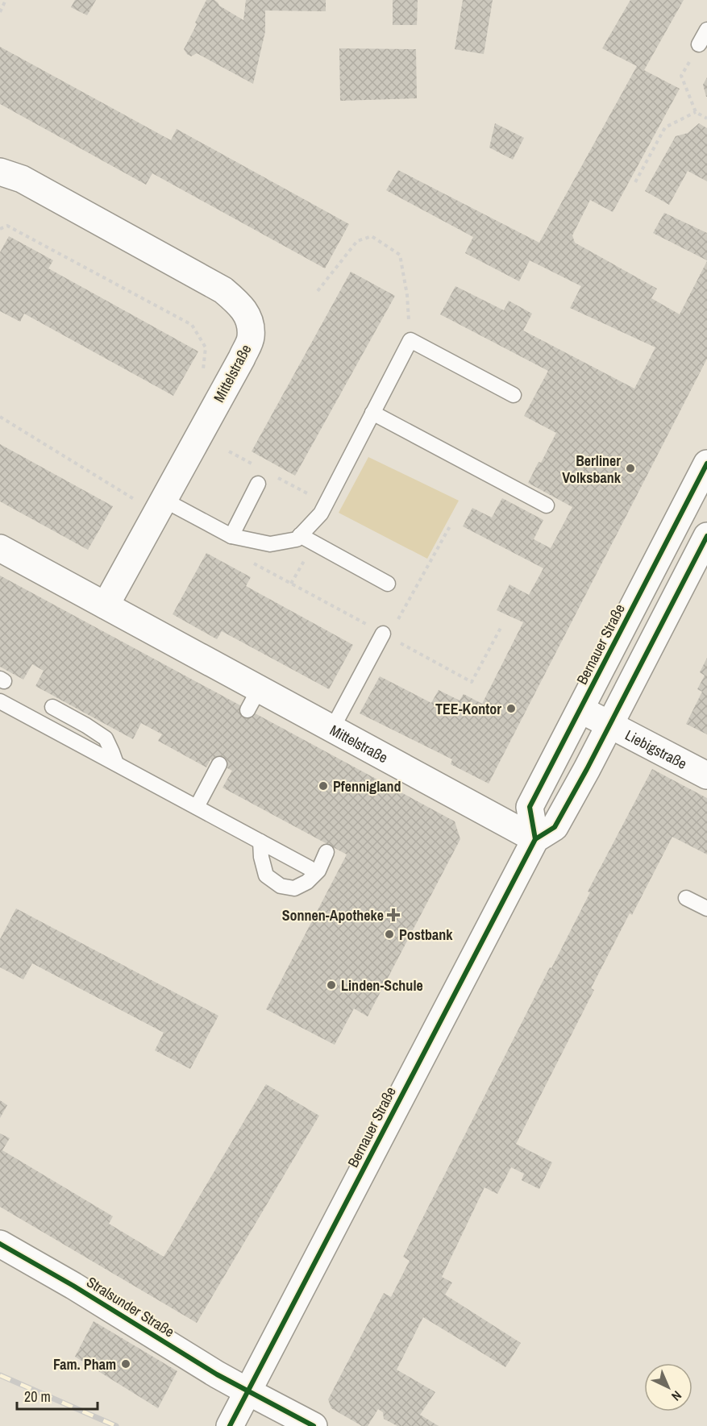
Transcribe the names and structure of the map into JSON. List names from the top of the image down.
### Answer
{
  "streets": {
    "street": [
      "Mittelstraße",
      "Bernauer Straße",
      "Liebigstraße",
      "Stralsunder Straße"
    ]
  },
  "crossings": [
    ["Mittelstraße", "Bernauer Straße"],
    ["Bernauer Straße", "Liebigstraße"],
    ["Bernauer Straße", "Stralsunder Straße"]
  ],
  "places": {
    "other": [
      "Berliner Volksbank",
      "TEE-Kontor",
      "Pfennigland",
      "Postbank",
      "Linden-Schule",
      "Fam. Pham"
    ],
    "health": ["Sonnen-Apotheke"]
  },
  "scale_bar": "20 m",
  "north": "bottom right"
}
